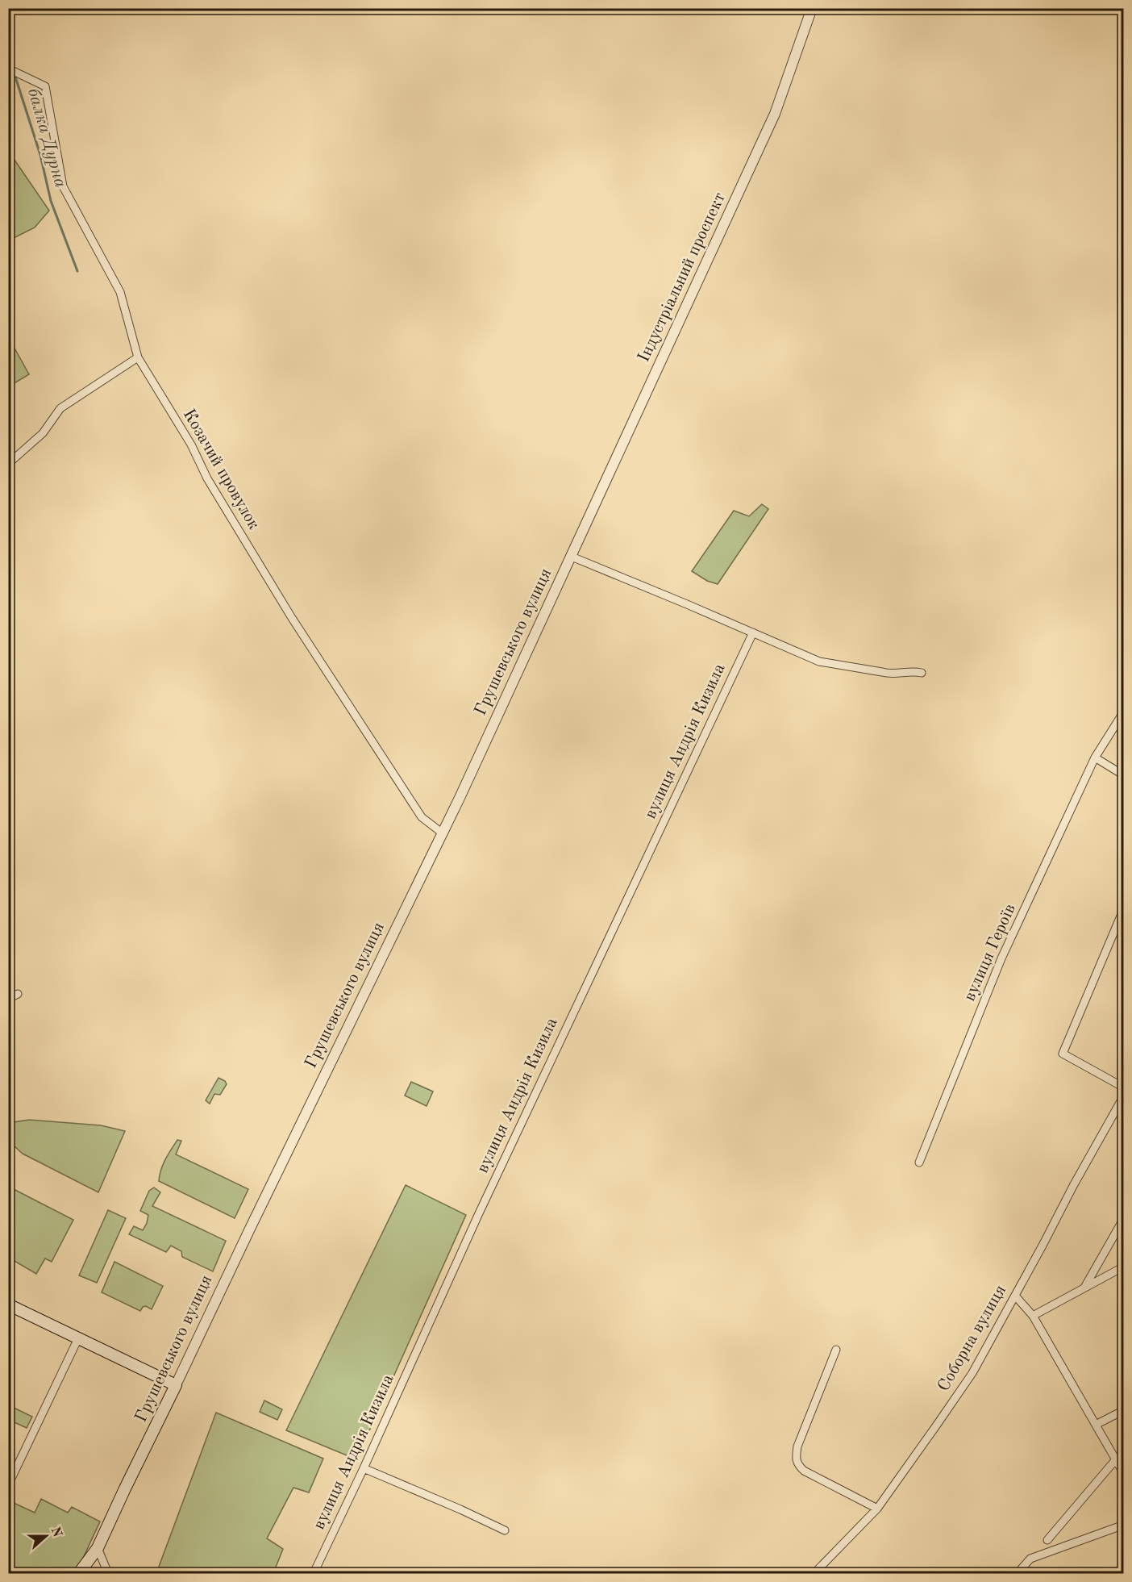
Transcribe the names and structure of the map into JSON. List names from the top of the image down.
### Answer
{
  "streets": {
    "main road": ["Грушевського вулиця"],
    "street": [
      "Індустріальний проспект",
      "Козачий провулок",
      "вулиця Андрія Кизила",
      "вулиця Героїв",
      "Соборна вулиця"
    ]
  },
  "crossings": [
    ["Індустріальний проспект", "Грушевського вулиця"],
    ["Козачий провулок", "Грушевського вулиця"]
  ],
  "water": ["балка Дурна"],
  "north": "right"
}
